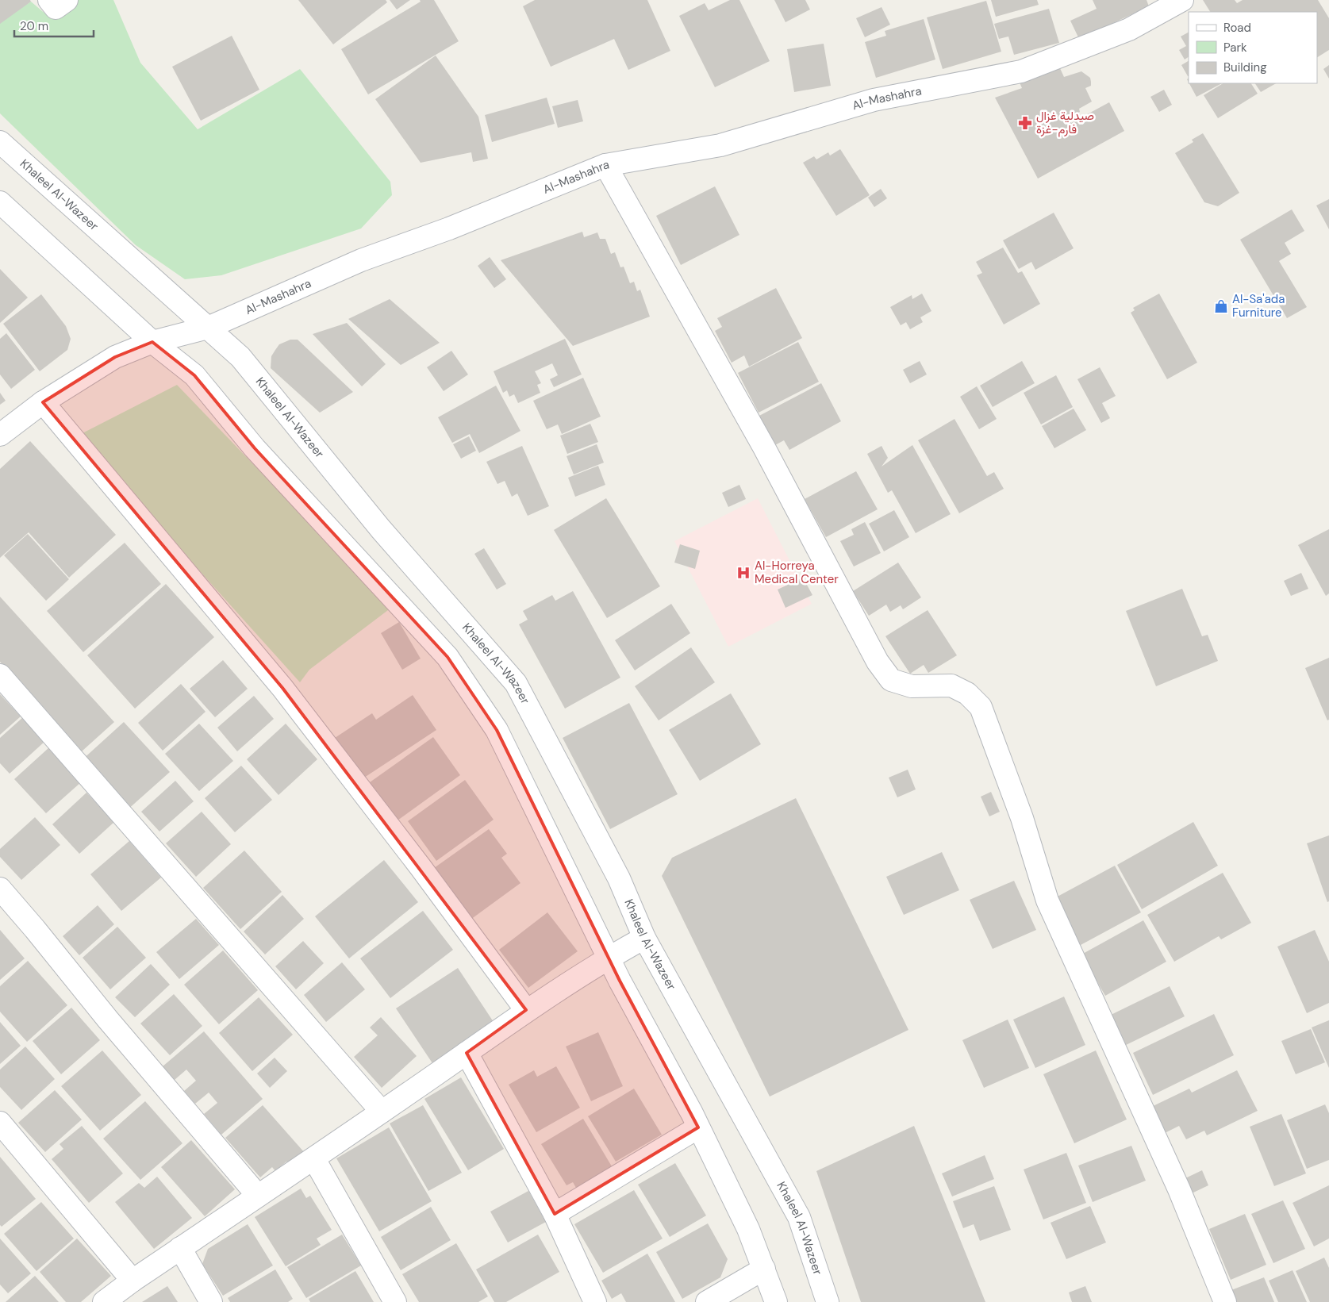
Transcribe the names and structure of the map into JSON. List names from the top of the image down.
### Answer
{
  "streets": {
    "street": ["Al-Mashahra", "Khaleel Al-Wazeer"]
  },
  "crossings": [
    ["Al-Mashahra", "Khaleel Al-Wazeer"]
  ],
  "places": {
    "pharmacy": ["صيدلية غزال فارم-غزة"],
    "shop": ["Al-Sa'ada Furniture"],
    "hospital": ["Al-Horreya Medical Center"]
  },
  "legend": ["Road", "Park", "Building"],
  "scale_bar": "20 m"
}
